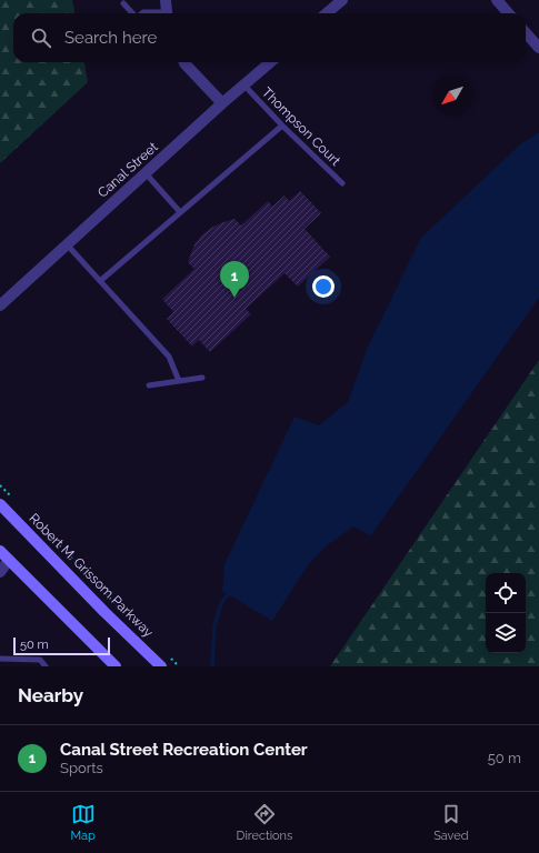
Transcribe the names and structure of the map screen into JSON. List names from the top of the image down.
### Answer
{
  "streets": {
    "main road": ["Robert M. Grissom Parkway"],
    "street": ["Canal Street"],
    "lane": ["Thompson Court"]
  },
  "crossings": [
    ["Thompson Court", "Canal Street"]
  ],
  "scale_bar": "50 m",
  "north": "bottom left",
  "page": {
    "search": "Search here",
    "pins": "1",
    "scale": "50 m",
    "heading": "Nearby",
    "list": [
      {
        "mark": "1",
        "name": "Canal Street Recreation Center",
        "note": "Sports",
        "value": "50 m"
      }
    ],
    "nav": ["Map", "Directions", "Saved"]
  }
}
